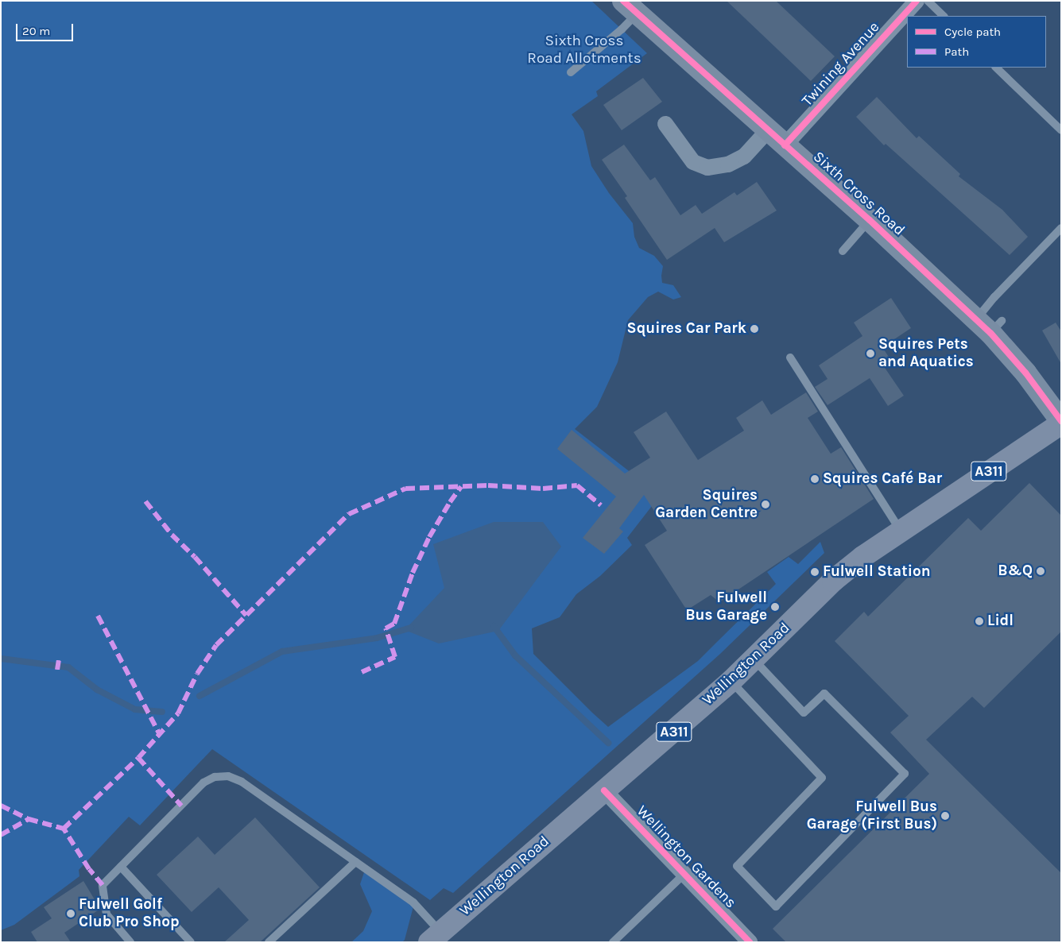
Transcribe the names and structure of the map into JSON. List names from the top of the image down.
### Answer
{
  "streets": {
    "main road": ["Sixth Cross Road", "A311", "Wellington Road"],
    "street": ["Twining Avenue", "Wellington Gardens"]
  },
  "crossings": [
    ["Twining Avenue", "Sixth Cross Road"],
    ["Sixth Cross Road", "Wellington Road"],
    ["Wellington Road", "Wellington Gardens"]
  ],
  "parks": ["Sixth Cross Road Allotments"],
  "places": [
    "Squires Car Park",
    "Squires Pets and Aquatics",
    "Squires Café Bar",
    "Squires Garden Centre",
    "B&Q",
    "Fulwell Station",
    "Fulwell Bus Garage",
    "Lidl",
    "Fulwell Bus Garage (First Bus)",
    "Fulwell Golf Club Pro Shop"
  ],
  "legend": ["Cycle path", "Path"],
  "scale_bar": "20 m"
}
